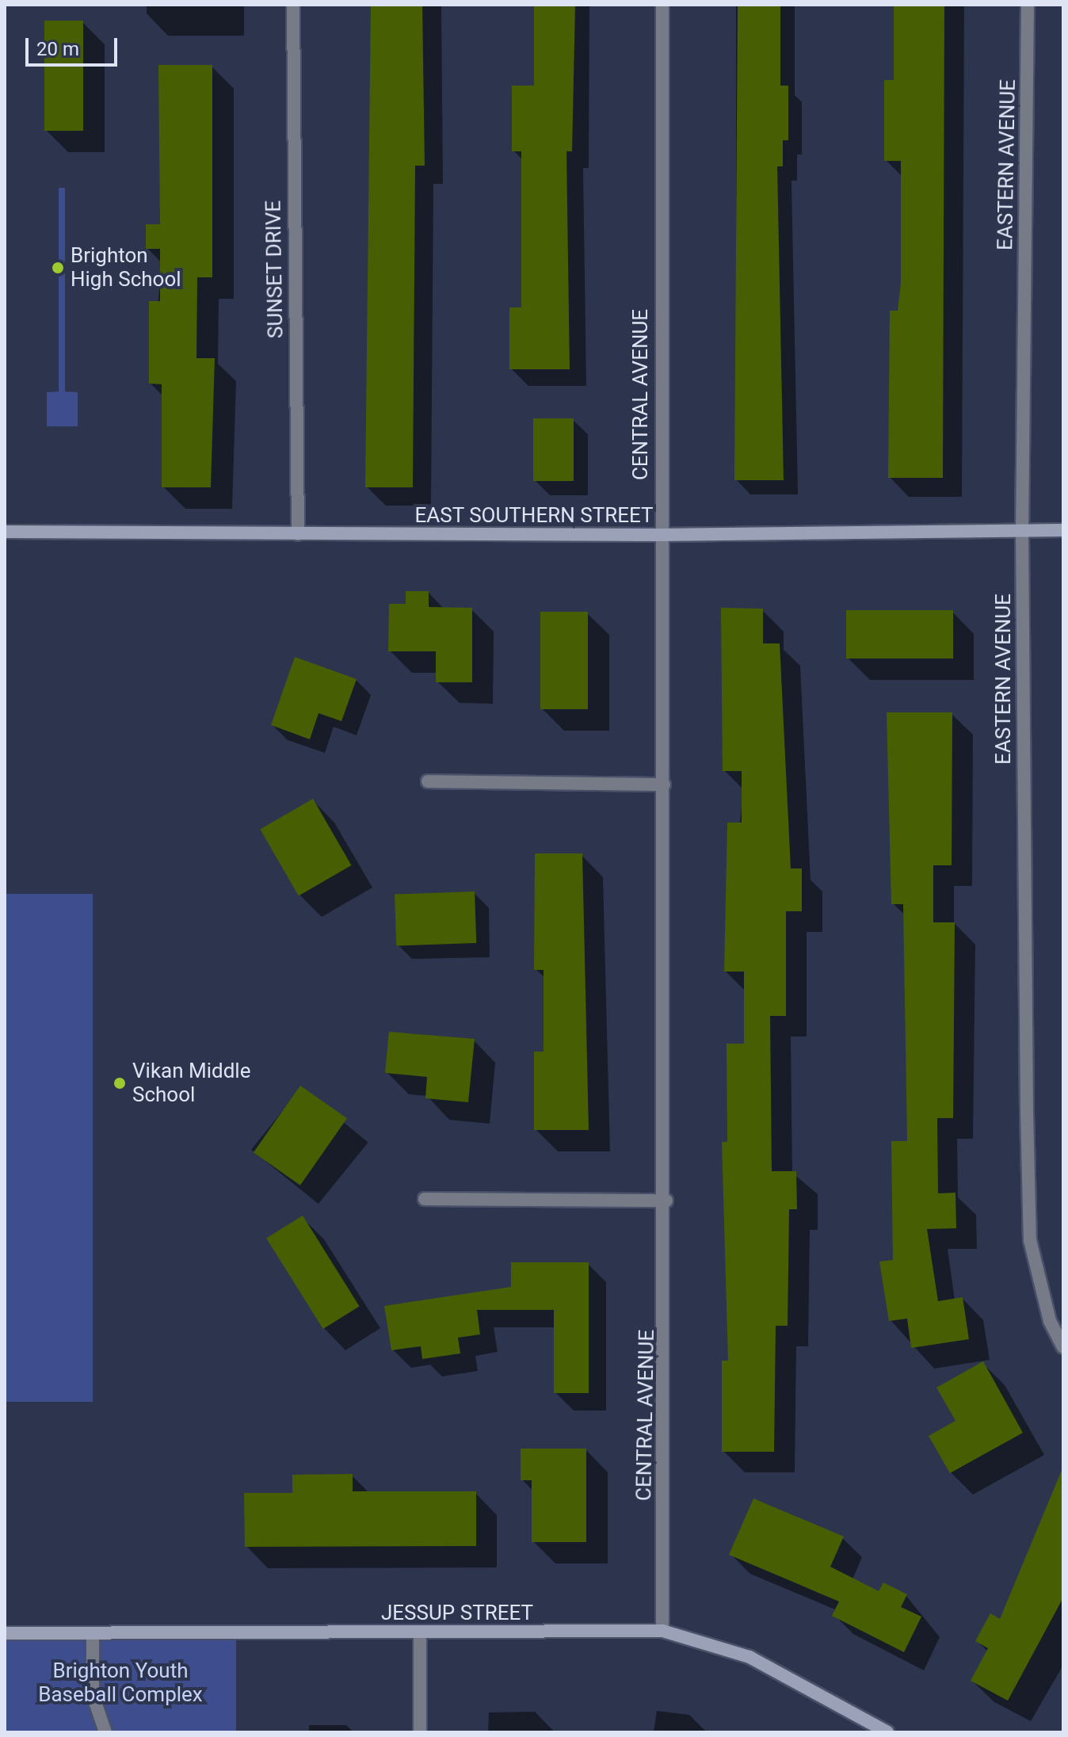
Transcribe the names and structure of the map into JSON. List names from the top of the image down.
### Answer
{
  "streets": {
    "street": [
      "EASTERN AVENUE",
      "SUNSET DRIVE",
      "CENTRAL AVENUE",
      "EAST SOUTHERN STREET",
      "JESSUP STREET"
    ]
  },
  "crossings": [
    ["EASTERN AVENUE", "EAST SOUTHERN STREET"],
    ["SUNSET DRIVE", "EAST SOUTHERN STREET"],
    ["CENTRAL AVENUE", "EAST SOUTHERN STREET"],
    ["CENTRAL AVENUE", "JESSUP STREET"]
  ],
  "parks": ["Brighton Youth Baseball Complex"],
  "places": ["Brighton High School", "Vikan Middle School"],
  "scale_bar": "20 m"
}
